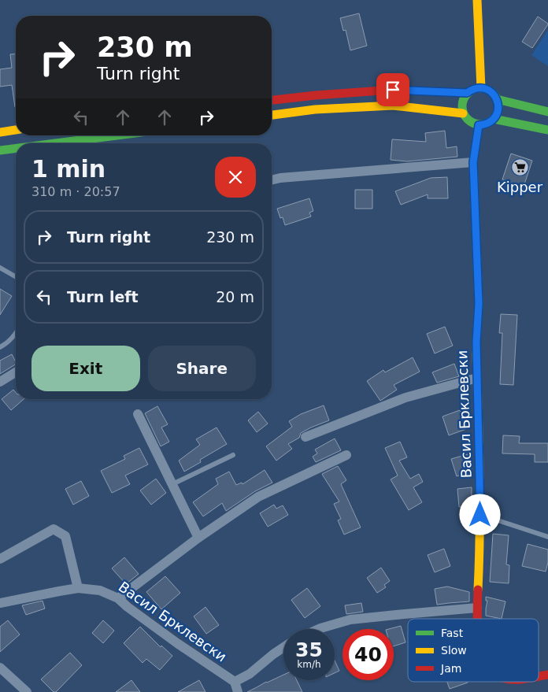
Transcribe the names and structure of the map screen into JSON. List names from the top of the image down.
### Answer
{
  "streets": {
    "main road": ["Васил Брклевски"]
  },
  "places": {
    "supermarket": ["Kipper"]
  },
  "legend": ["Fast", "Slow", "Jam"],
  "page": {
    "turn": ["230 m", "Turn right"],
    "heading": ["1 min", "310 m · 20:57"],
    "list": [
      {
        "name": "Turn right",
        "value": "230 m"
      },
      {
        "name": "Turn left",
        "value": "20 m"
      }
    ],
    "buttons": ["Exit", "Share"],
    "speed": "35 km/h",
    "limit": "40"
  }
}
